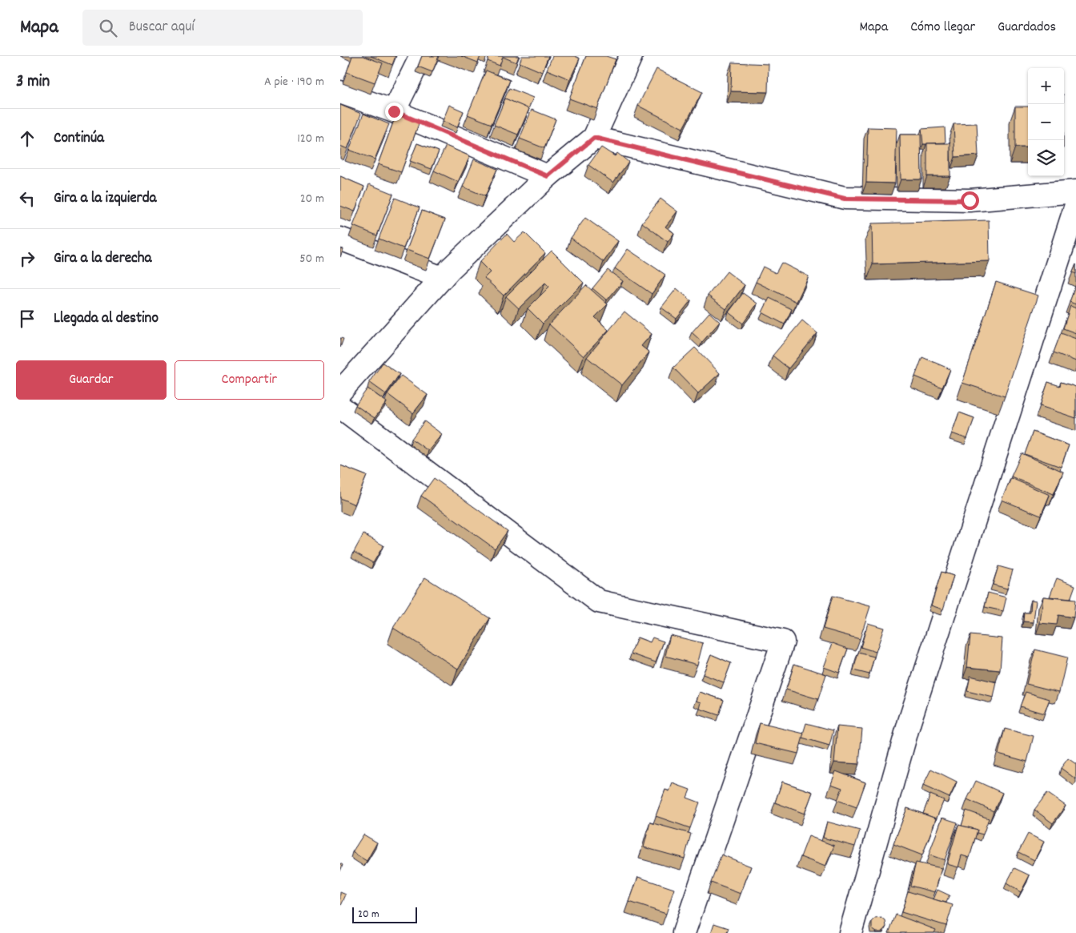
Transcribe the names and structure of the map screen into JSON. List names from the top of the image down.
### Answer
{
  "scale_bar": "20 m",
  "page": {
    "header": "Mapa",
    "search": "Buscar aquí",
    "nav": ["Mapa", "Cómo llegar", "Guardados"],
    "heading": ["3 min", "A pie · 190 m"],
    "map_buttons": ["+", "−"],
    "list": [
      ["Continúa", "120 m"],
      ["Gira a la izquierda", "20 m"],
      ["Gira a la derecha", "50 m"],
      "Llegada al destino"
    ],
    "buttons": ["Guardar", "Compartir"],
    "scale": "20 m"
  }
}
